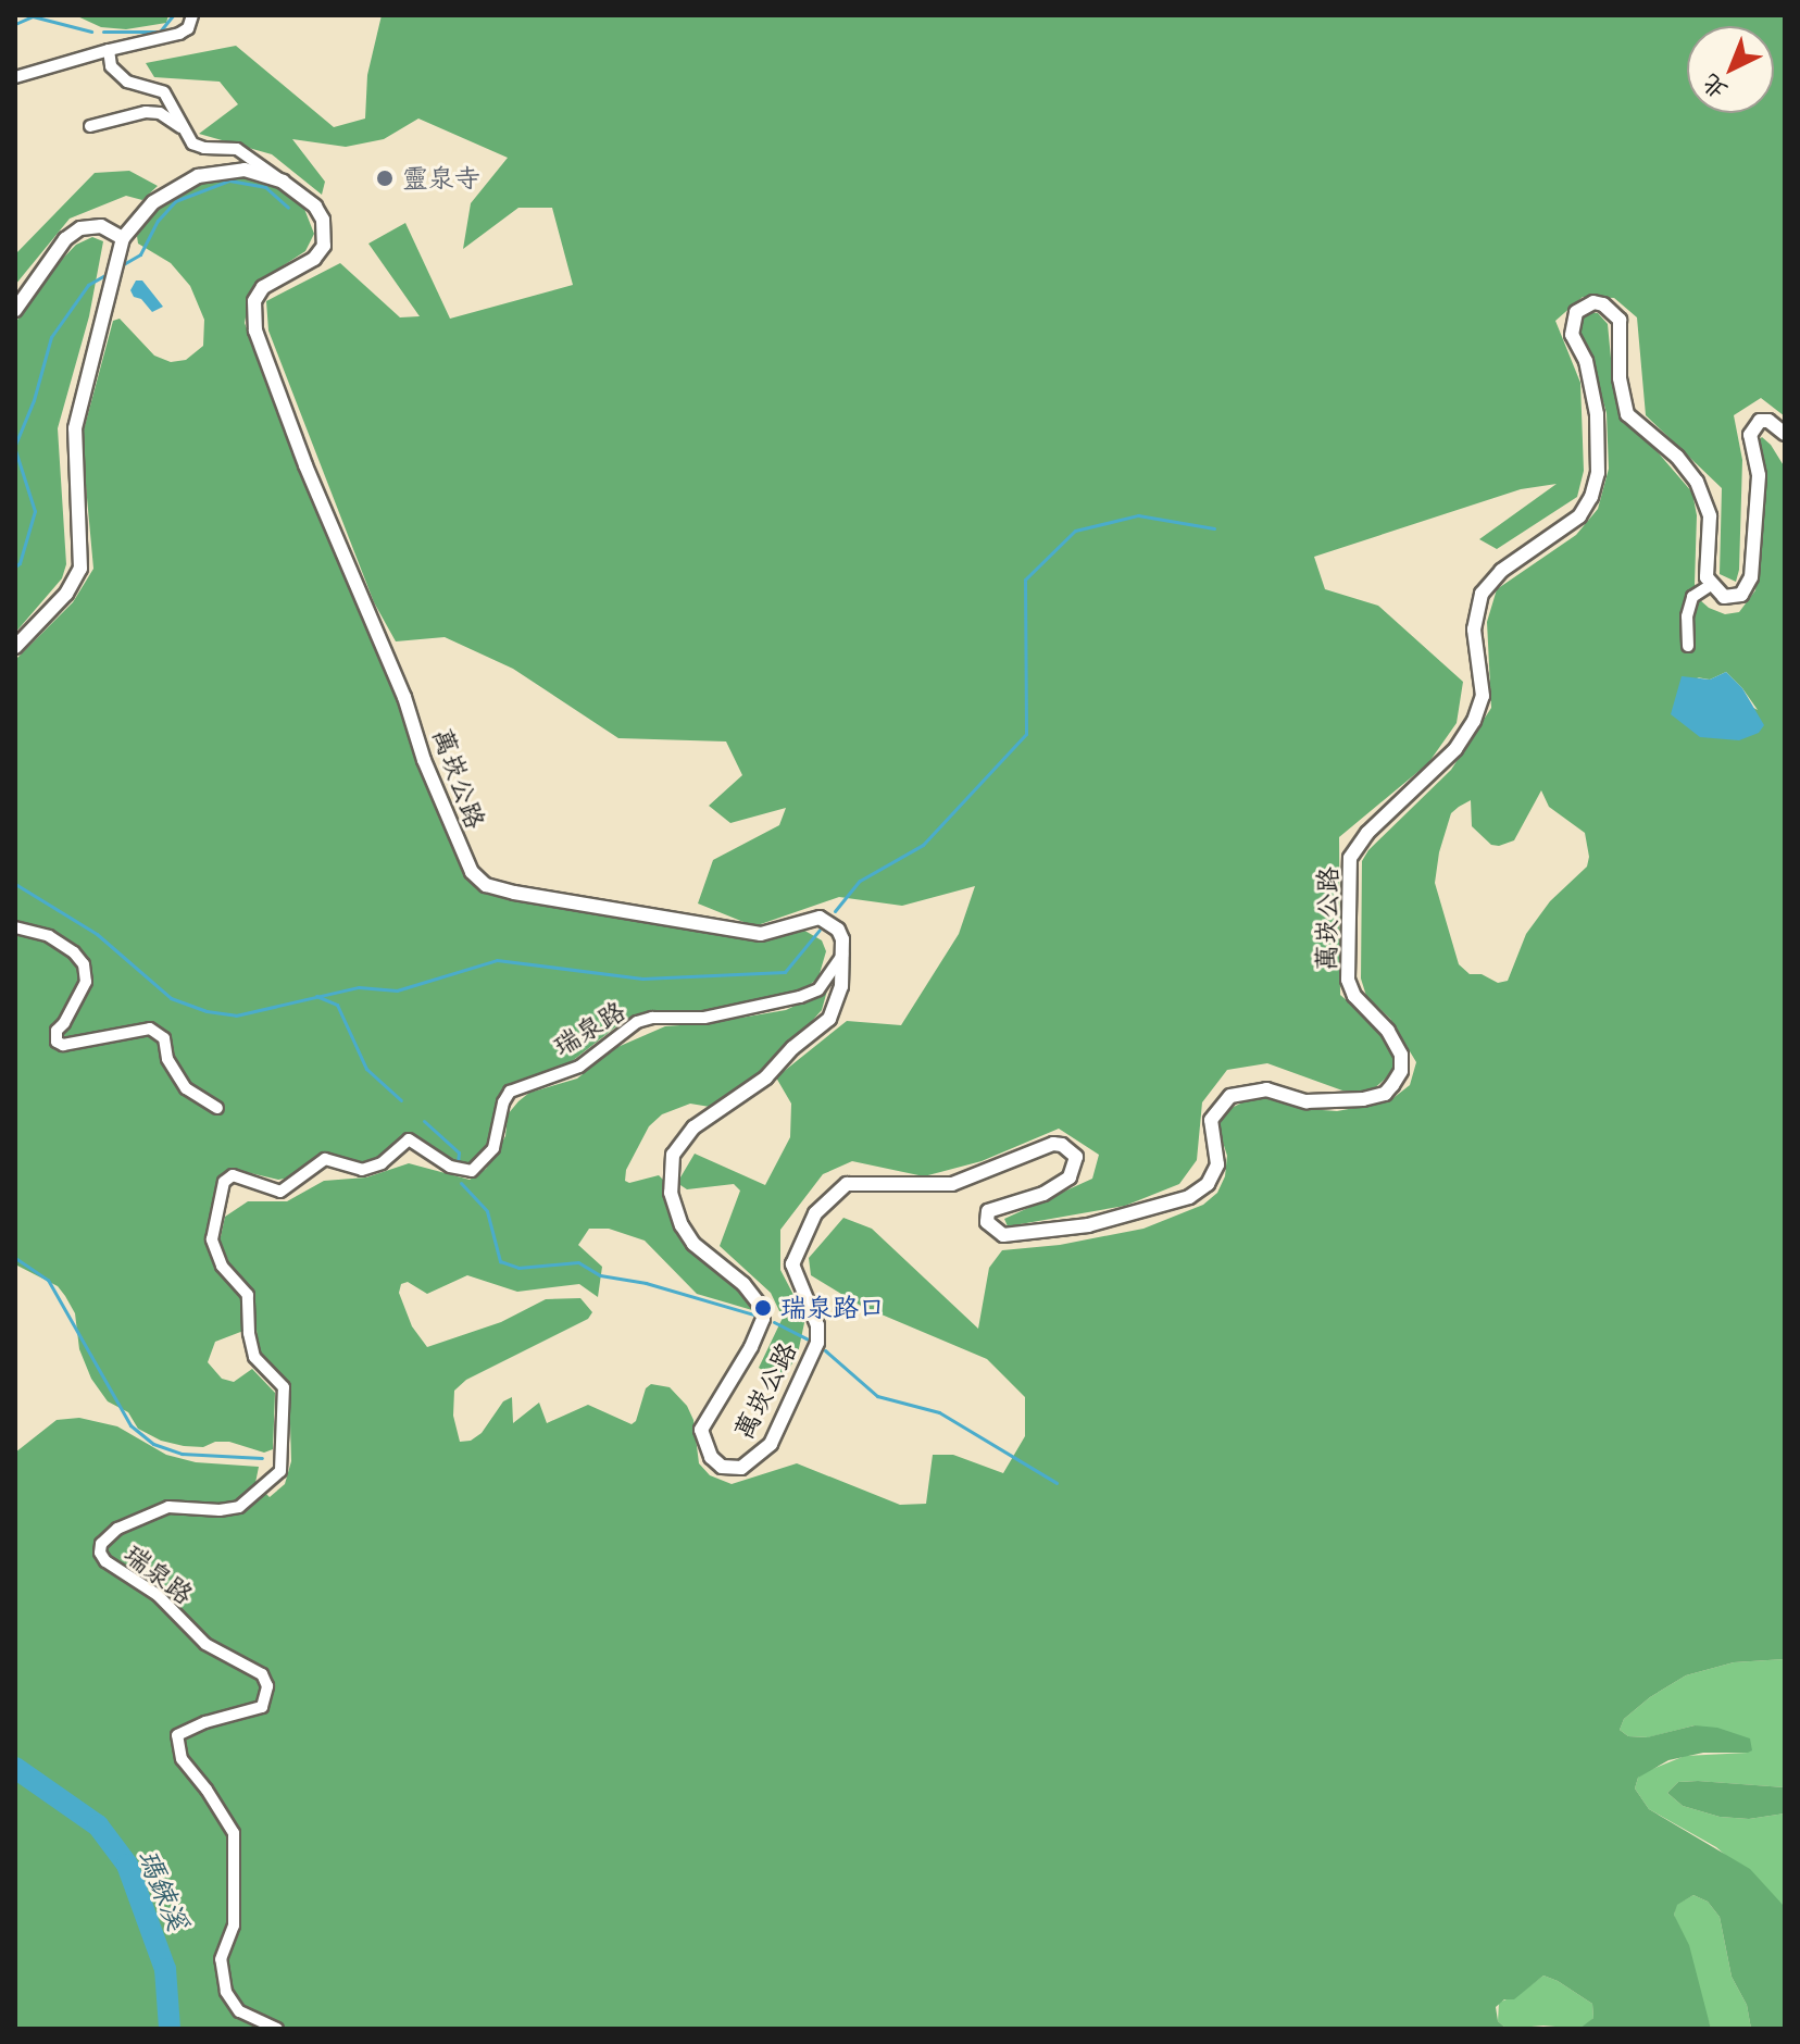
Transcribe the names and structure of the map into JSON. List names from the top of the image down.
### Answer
{
  "streets": {
    "street": ["萬崁公路", "瑞泉路"]
  },
  "crossings": [
    ["萬崁公路", "瑞泉路"]
  ],
  "water": ["瑪鋉溪"],
  "places": ["靈泉寺", "瑞泉路口"],
  "north": "bottom left"
}
